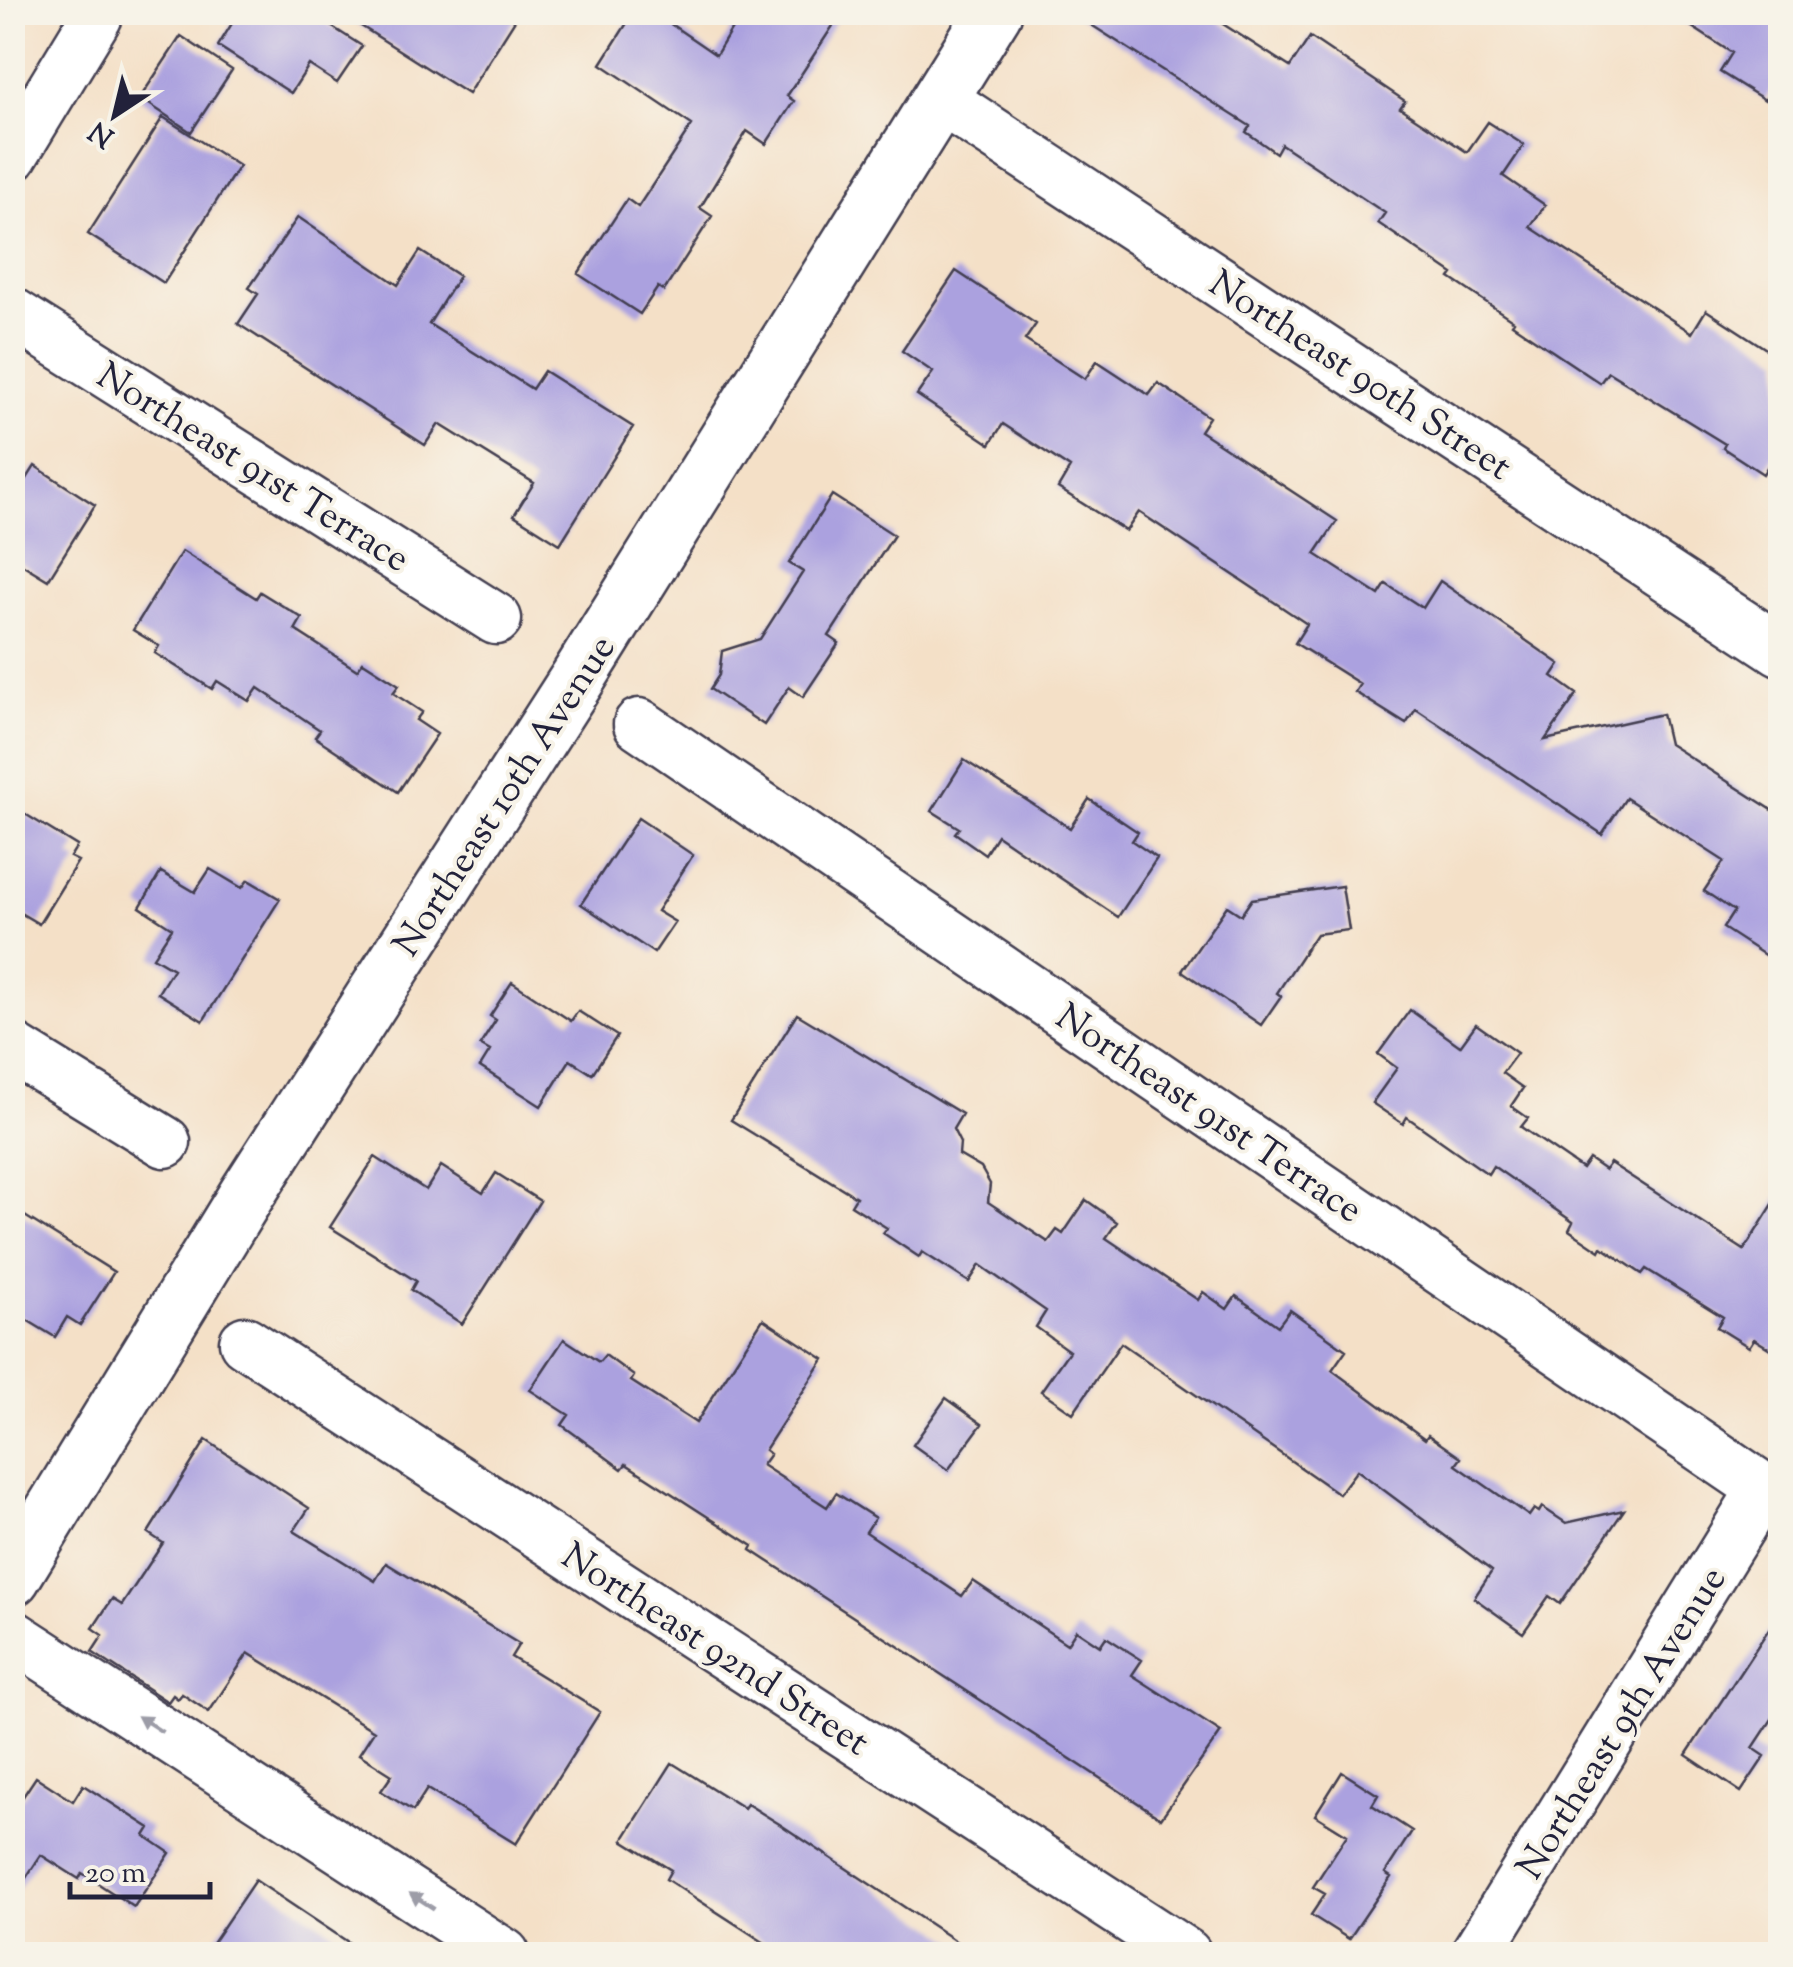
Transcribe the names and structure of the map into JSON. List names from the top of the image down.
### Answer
{
  "streets": {
    "street": [
      "Northeast 90th Street",
      "Northeast 91st Terrace",
      "Northeast 10th Avenue",
      "Northeast 92nd Street",
      "Northeast 9th Avenue"
    ]
  },
  "crossings": [
    ["Northeast 90th Street", "Northeast 10th Avenue"],
    ["Northeast 91st Terrace", "Northeast 9th Avenue"]
  ],
  "scale_bar": "20 m",
  "north": "bottom left"
}
